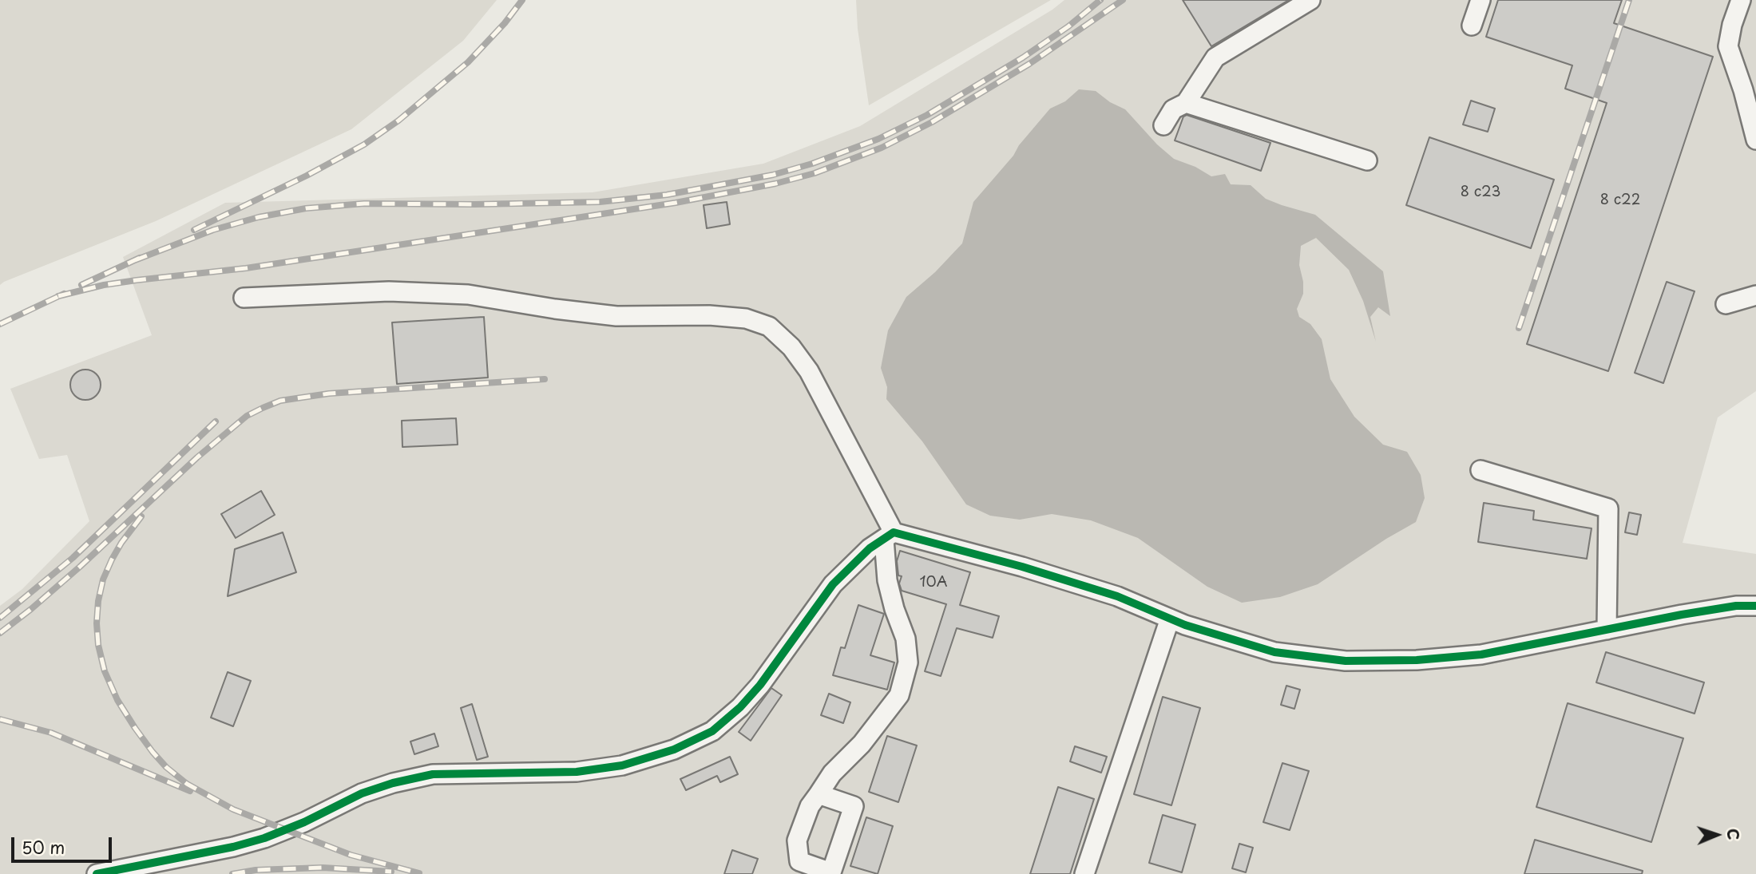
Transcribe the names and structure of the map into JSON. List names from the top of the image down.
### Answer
{
  "house_numbers": ["8 с23", "8 с22", "10А"],
  "scale_bar": "50 m",
  "north": "right"
}
